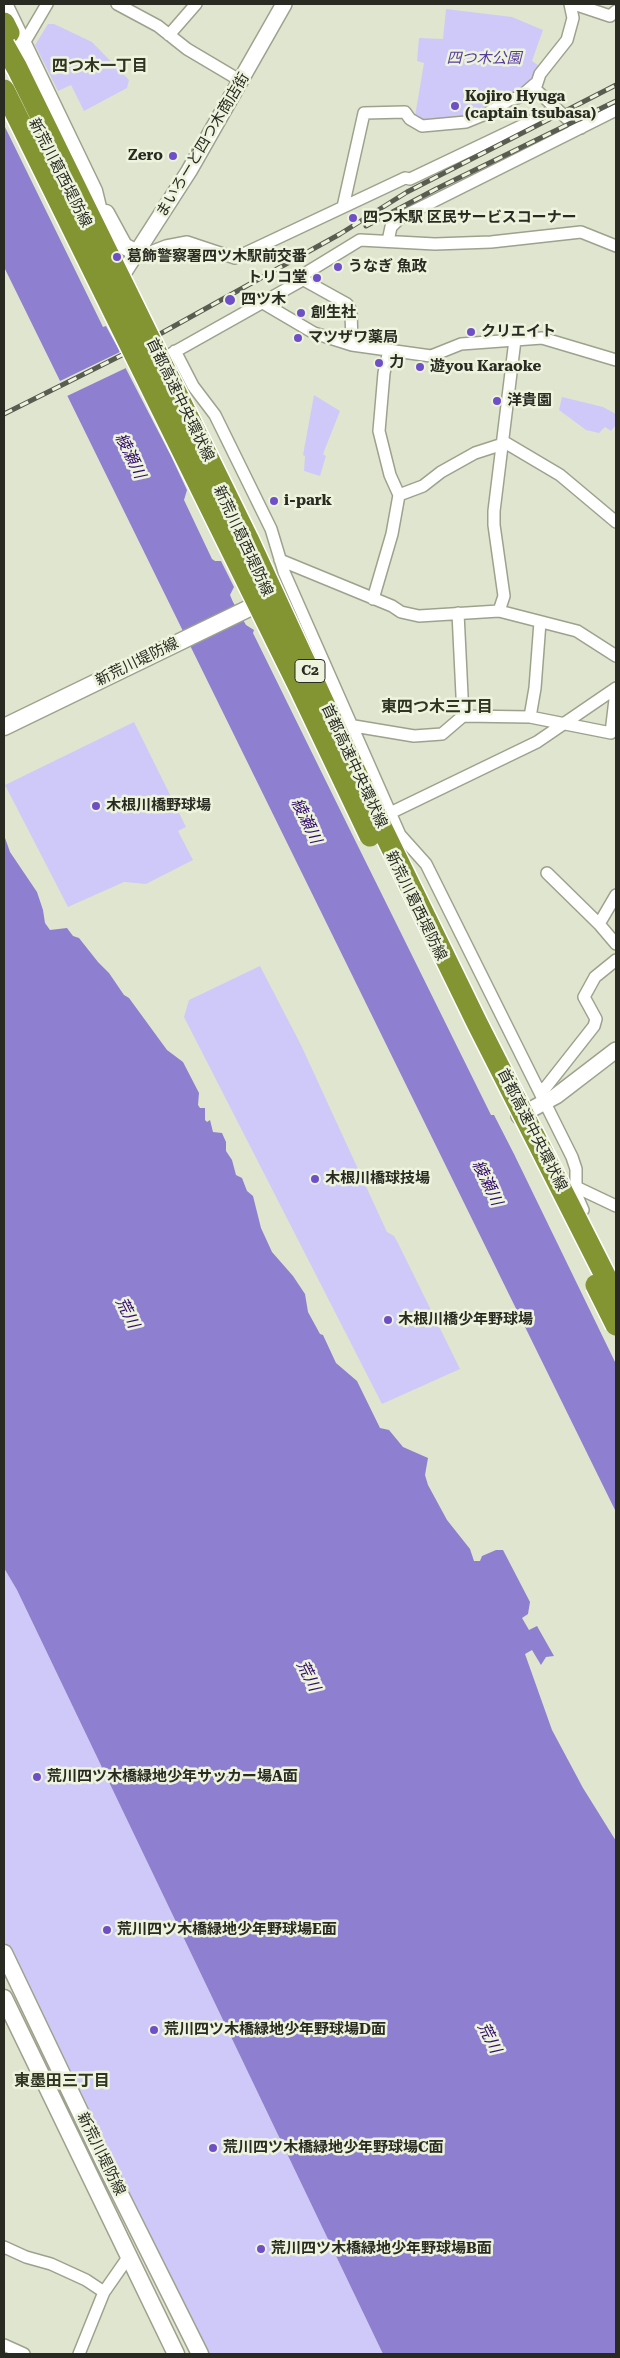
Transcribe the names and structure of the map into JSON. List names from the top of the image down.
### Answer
{
  "streets": {
    "highway": ["首都高速中央環状線", "C2"],
    "main road": ["新荒川葛西堤防線", "新荒川堤防線"],
    "street": ["まいろーど四つ木商店街"]
  },
  "crossings": [
    ["まいろーど四つ木商店街", "新荒川葛西堤防線"],
    ["新荒川葛西堤防線", "首都高速中央環状線"],
    ["新荒川葛西堤防線", "新荒川堤防線"]
  ],
  "districts": ["四つ木一丁目", "東四つ木三丁目", "東墨田三丁目"],
  "water": ["綾瀬川", "荒川"],
  "parks": ["四つ木公園"],
  "places": [
    "Kojiro Hyuga (captain tsubasa)",
    "Zero",
    "四つ木駅 区民サービスコーナー",
    "葛飾警察署四ツ木駅前交番",
    "うなぎ 魚政",
    "トリコ堂",
    "四ツ木",
    "創生社",
    "クリエイト",
    "マツザワ薬局",
    "力",
    "遊you Karaoke",
    "洋貴園",
    "i-park",
    "木根川橋野球場",
    "木根川橋球技場",
    "木根川橋少年野球場",
    "荒川四ツ木橋緑地少年サッカー場A面",
    "荒川四ツ木橋緑地少年野球場E面",
    "荒川四ツ木橋緑地少年野球場D面",
    "荒川四ツ木橋緑地少年野球場C面",
    "荒川四ツ木橋緑地少年野球場B面"
  ]
}
